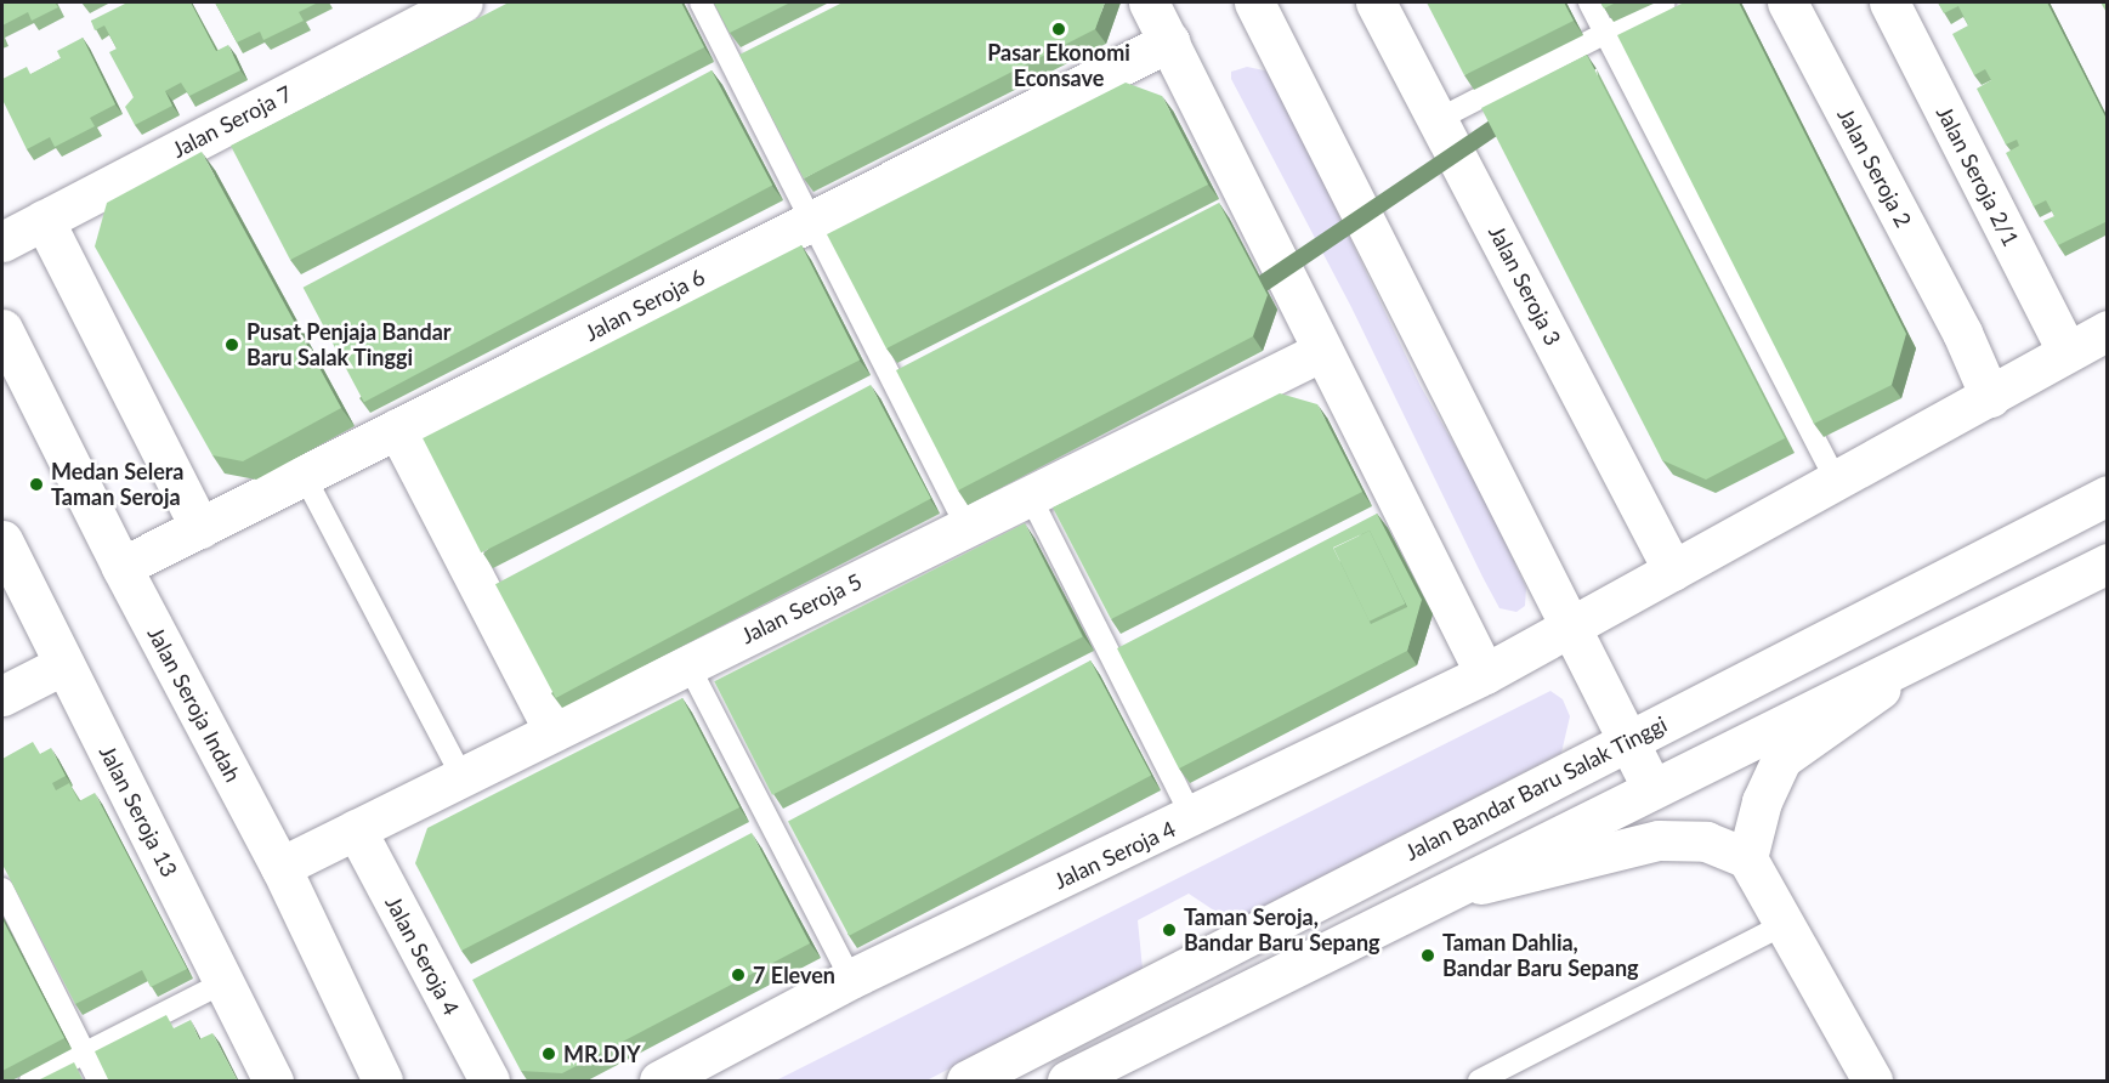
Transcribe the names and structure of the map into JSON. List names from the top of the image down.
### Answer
{
  "streets": {
    "street": [
      "Jalan Seroja 7",
      "Jalan Seroja 2",
      "Jalan Seroja 2/1",
      "Jalan Seroja 3",
      "Jalan Seroja 6",
      "Jalan Seroja 5",
      "Jalan Seroja Indah",
      "Jalan Bandar Baru Salak Tinggi",
      "Jalan Seroja 13",
      "Jalan Seroja 4"
    ]
  },
  "crossings": [
    ["Jalan Seroja 2", "Jalan Seroja 4"],
    ["Jalan Seroja 2/1", "Jalan Seroja 4"],
    ["Jalan Seroja 3", "Jalan Seroja 4"],
    ["Jalan Seroja 6", "Jalan Seroja Indah"],
    ["Jalan Seroja 5", "Jalan Seroja Indah"],
    ["Jalan Seroja 5", "Jalan Seroja 4"]
  ],
  "places": [
    "Pasar Ekonomi Econsave",
    "Pusat Penjaja Bandar Baru Salak Tinggi",
    "Medan Selera Taman Seroja",
    "Taman Seroja, Bandar Baru Sepang",
    "Taman Dahlia, Bandar Baru Sepang",
    "7 Eleven",
    "MR.DIY"
  ]
}
